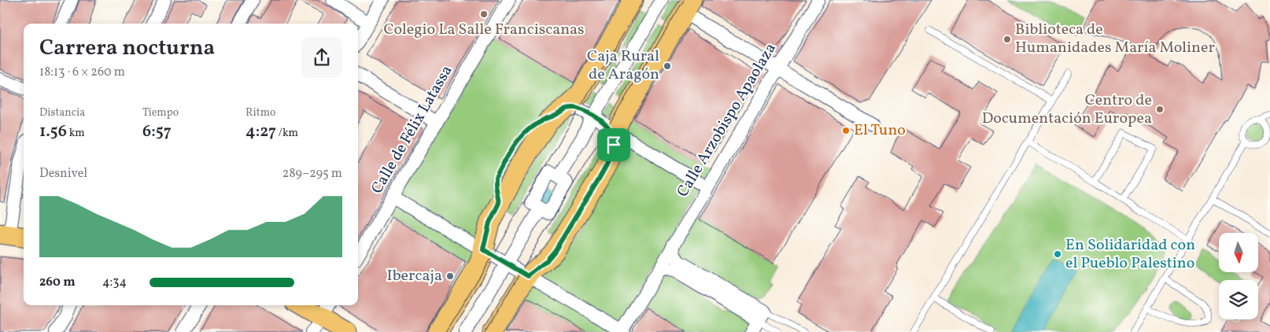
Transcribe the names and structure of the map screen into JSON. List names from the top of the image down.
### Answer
{
  "streets": {
    "street": ["Calle Arzobispo Apaolaza", "Calle de Félix Latassa"]
  },
  "places": [
    "Colegio La Salle Franciscanas",
    "Biblioteca de Humanidades María Moliner",
    "Caja Rural de Aragón",
    "Centro de Documentación Europea",
    "El Tuno",
    "En Solidaridad con el Pueblo Palestino",
    "Ibercaja"
  ],
  "north": "bottom",
  "page": {
    "heading": ["Carrera nocturna", "18:13 · 6 × 260 m"],
    "stats": [
      ["Distancia", "1.56 km"],
      ["Tiempo", "6:57"],
      ["Ritmo", "4:27 /km"]
    ],
    "chart": ["Desnivel", "289–295 m"],
    "list": [
      {
        "name": "260 m",
        "note": "4:34"
      }
    ]
  }
}
